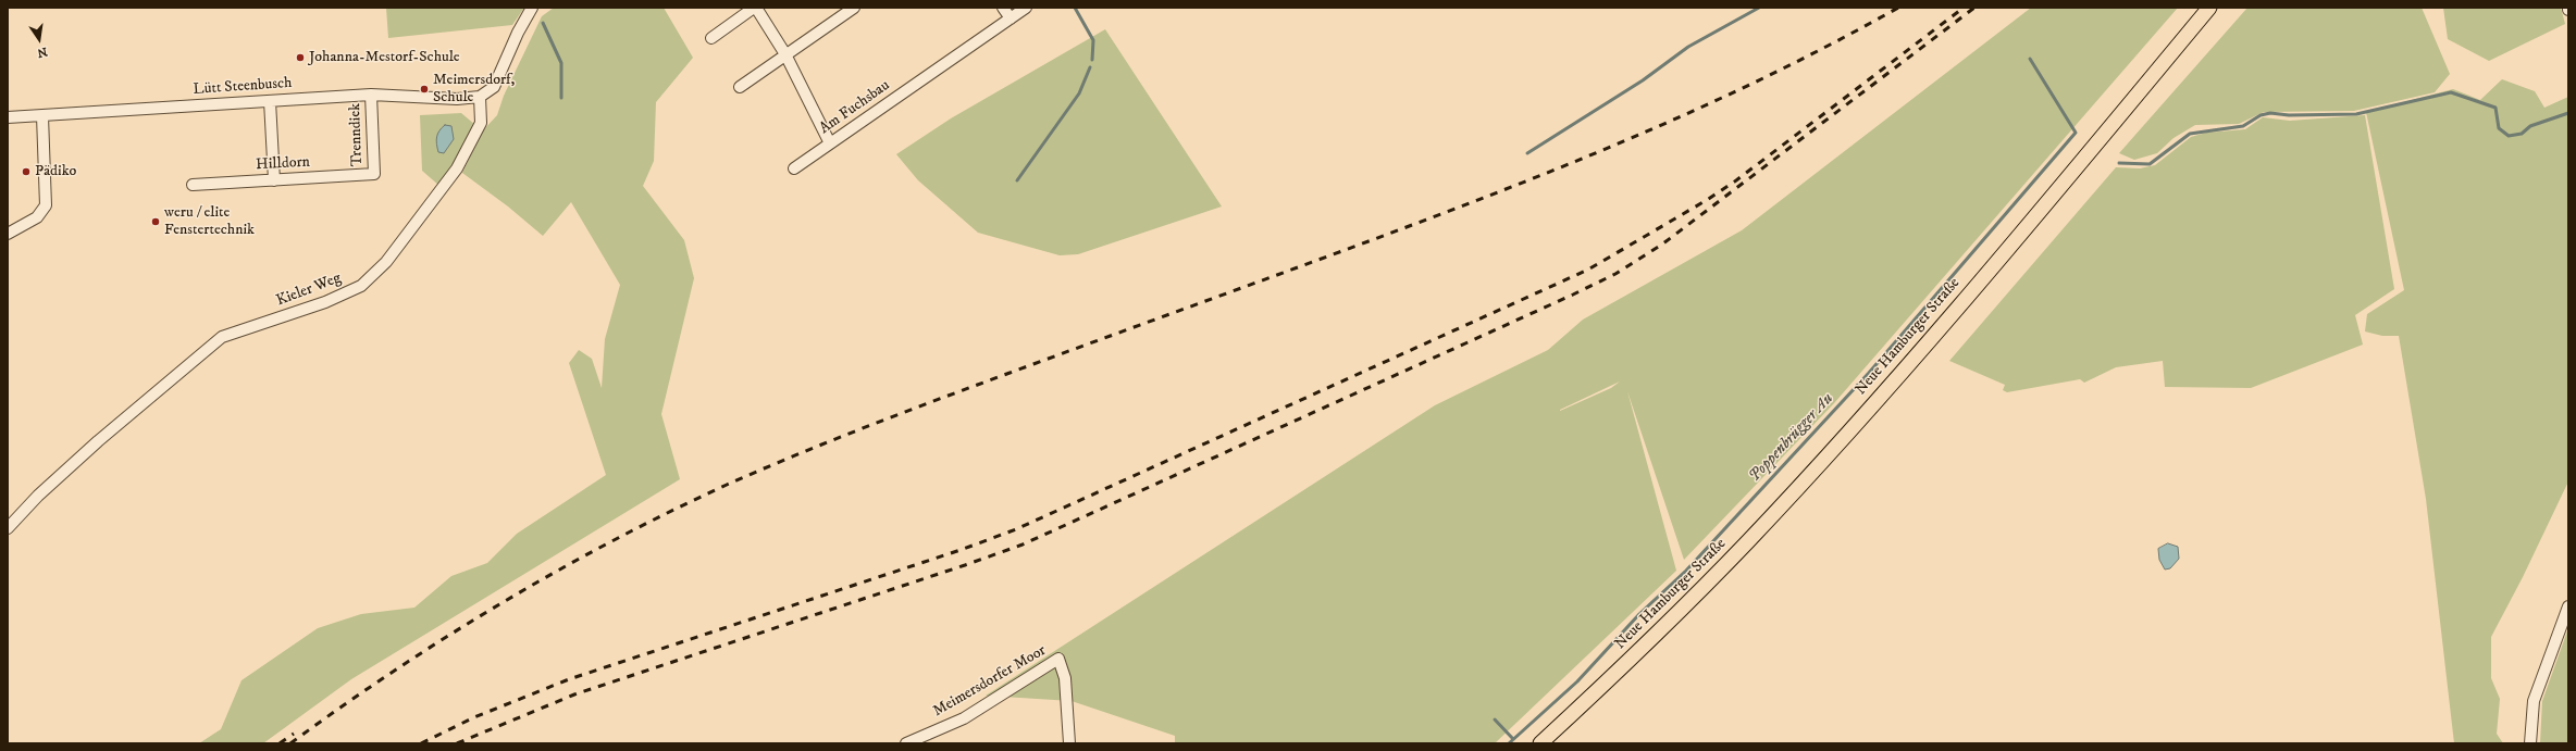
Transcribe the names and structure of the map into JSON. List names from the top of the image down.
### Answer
{
  "streets": {
    "main road": ["Neue Hamburger Straße"],
    "street": [
      "Lütt Steenbusch",
      "Am Fuchsbau",
      "Trenndiek",
      "Hilldorn",
      "Kieler Weg",
      "Meimersdorfer Moor"
    ]
  },
  "crossings": [
    ["Lütt Steenbusch", "Trenndiek"],
    ["Lütt Steenbusch", "Kieler Weg"],
    ["Trenndiek", "Hilldorn"]
  ],
  "water": ["Poppenbrügger Au"],
  "places": [
    "Johanna-Mestorf-Schule",
    "Meimersdorf, Schule",
    "Pädiko",
    "weru / elite Fenstertechnik"
  ],
  "north": "bottom"
}
